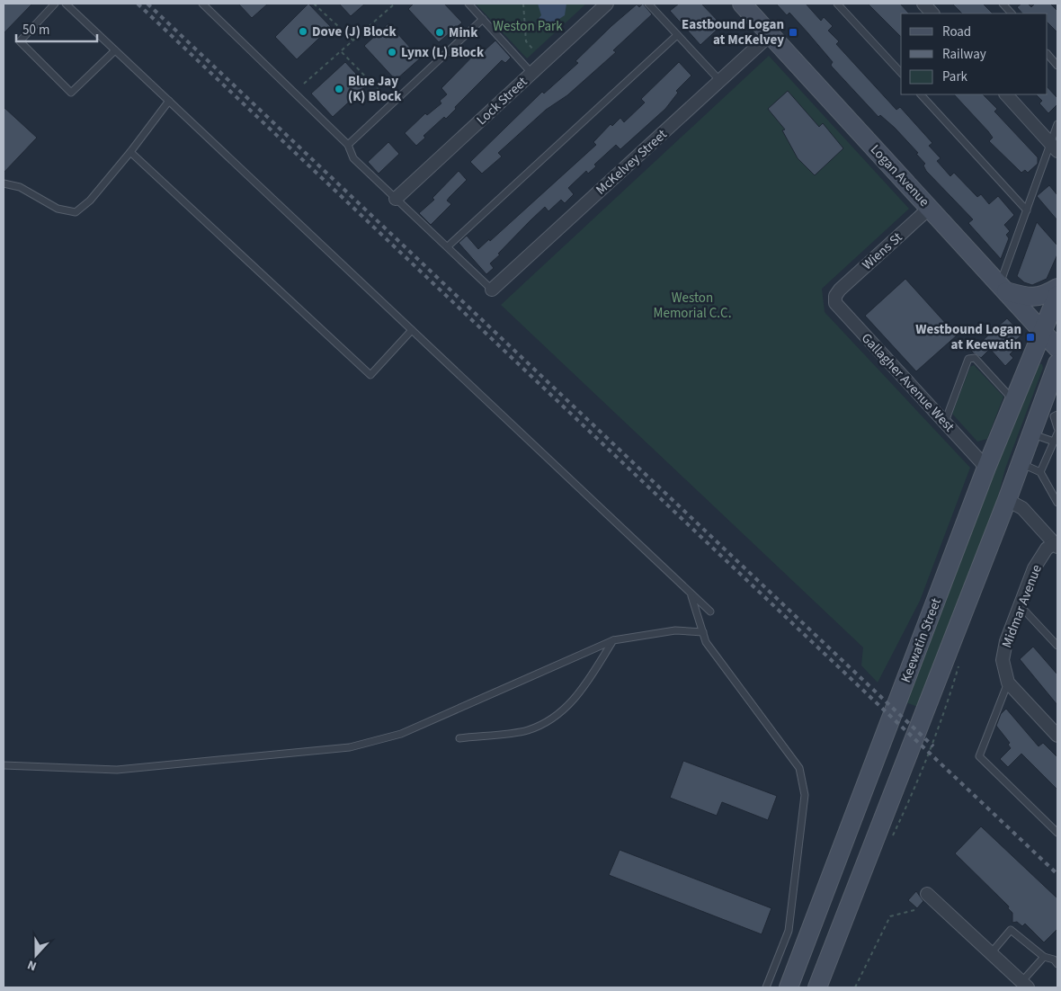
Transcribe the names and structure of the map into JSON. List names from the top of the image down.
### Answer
{
  "streets": {
    "main road": ["Logan Avenue", "Keewatin Street"],
    "street": [
      "Lock Street",
      "McKelvey Street",
      "Wiens St",
      "Gallagher Avenue West",
      "Midmar Avenue"
    ]
  },
  "crossings": [
    ["McKelvey Street", "Logan Avenue"],
    ["Logan Avenue", "Wiens St"],
    ["Logan Avenue", "Keewatin Street"],
    ["Wiens St", "Gallagher Avenue West"],
    ["Gallagher Avenue West", "Keewatin Street"]
  ],
  "parks": ["Weston Park", "Weston Memorial C.C."],
  "places": {
    "other": [
      "Dove (J) Block",
      "Mink",
      "Lynx (L) Block",
      "Blue Jay (K) Block"
    ],
    "transit": ["Eastbound Logan at McKelvey", "Westbound Logan at Keewatin"]
  },
  "legend": ["Road", "Railway", "Park"],
  "scale_bar": "50 m",
  "north": "bottom"
}
